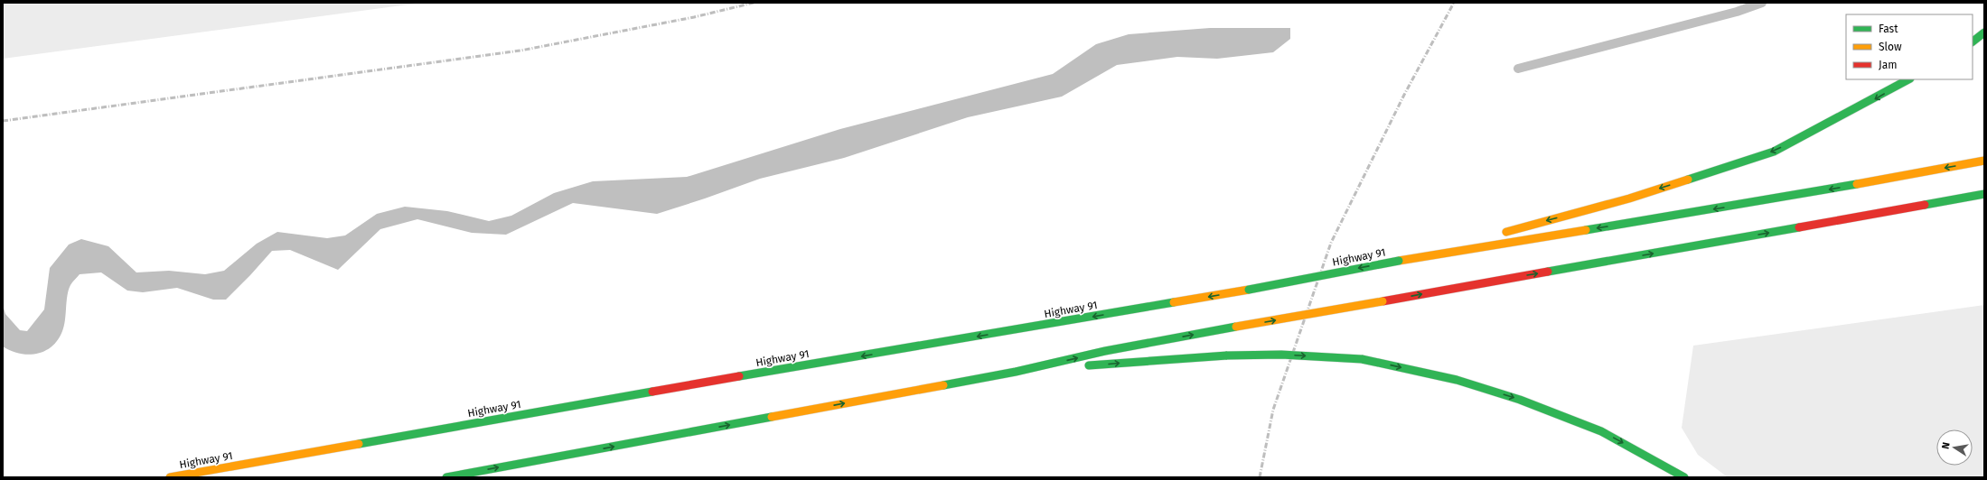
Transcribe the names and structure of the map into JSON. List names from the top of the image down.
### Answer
{
  "streets": {
    "highway": ["Highway 91"]
  },
  "legend": ["Fast", "Slow", "Jam"],
  "north": "left"
}
